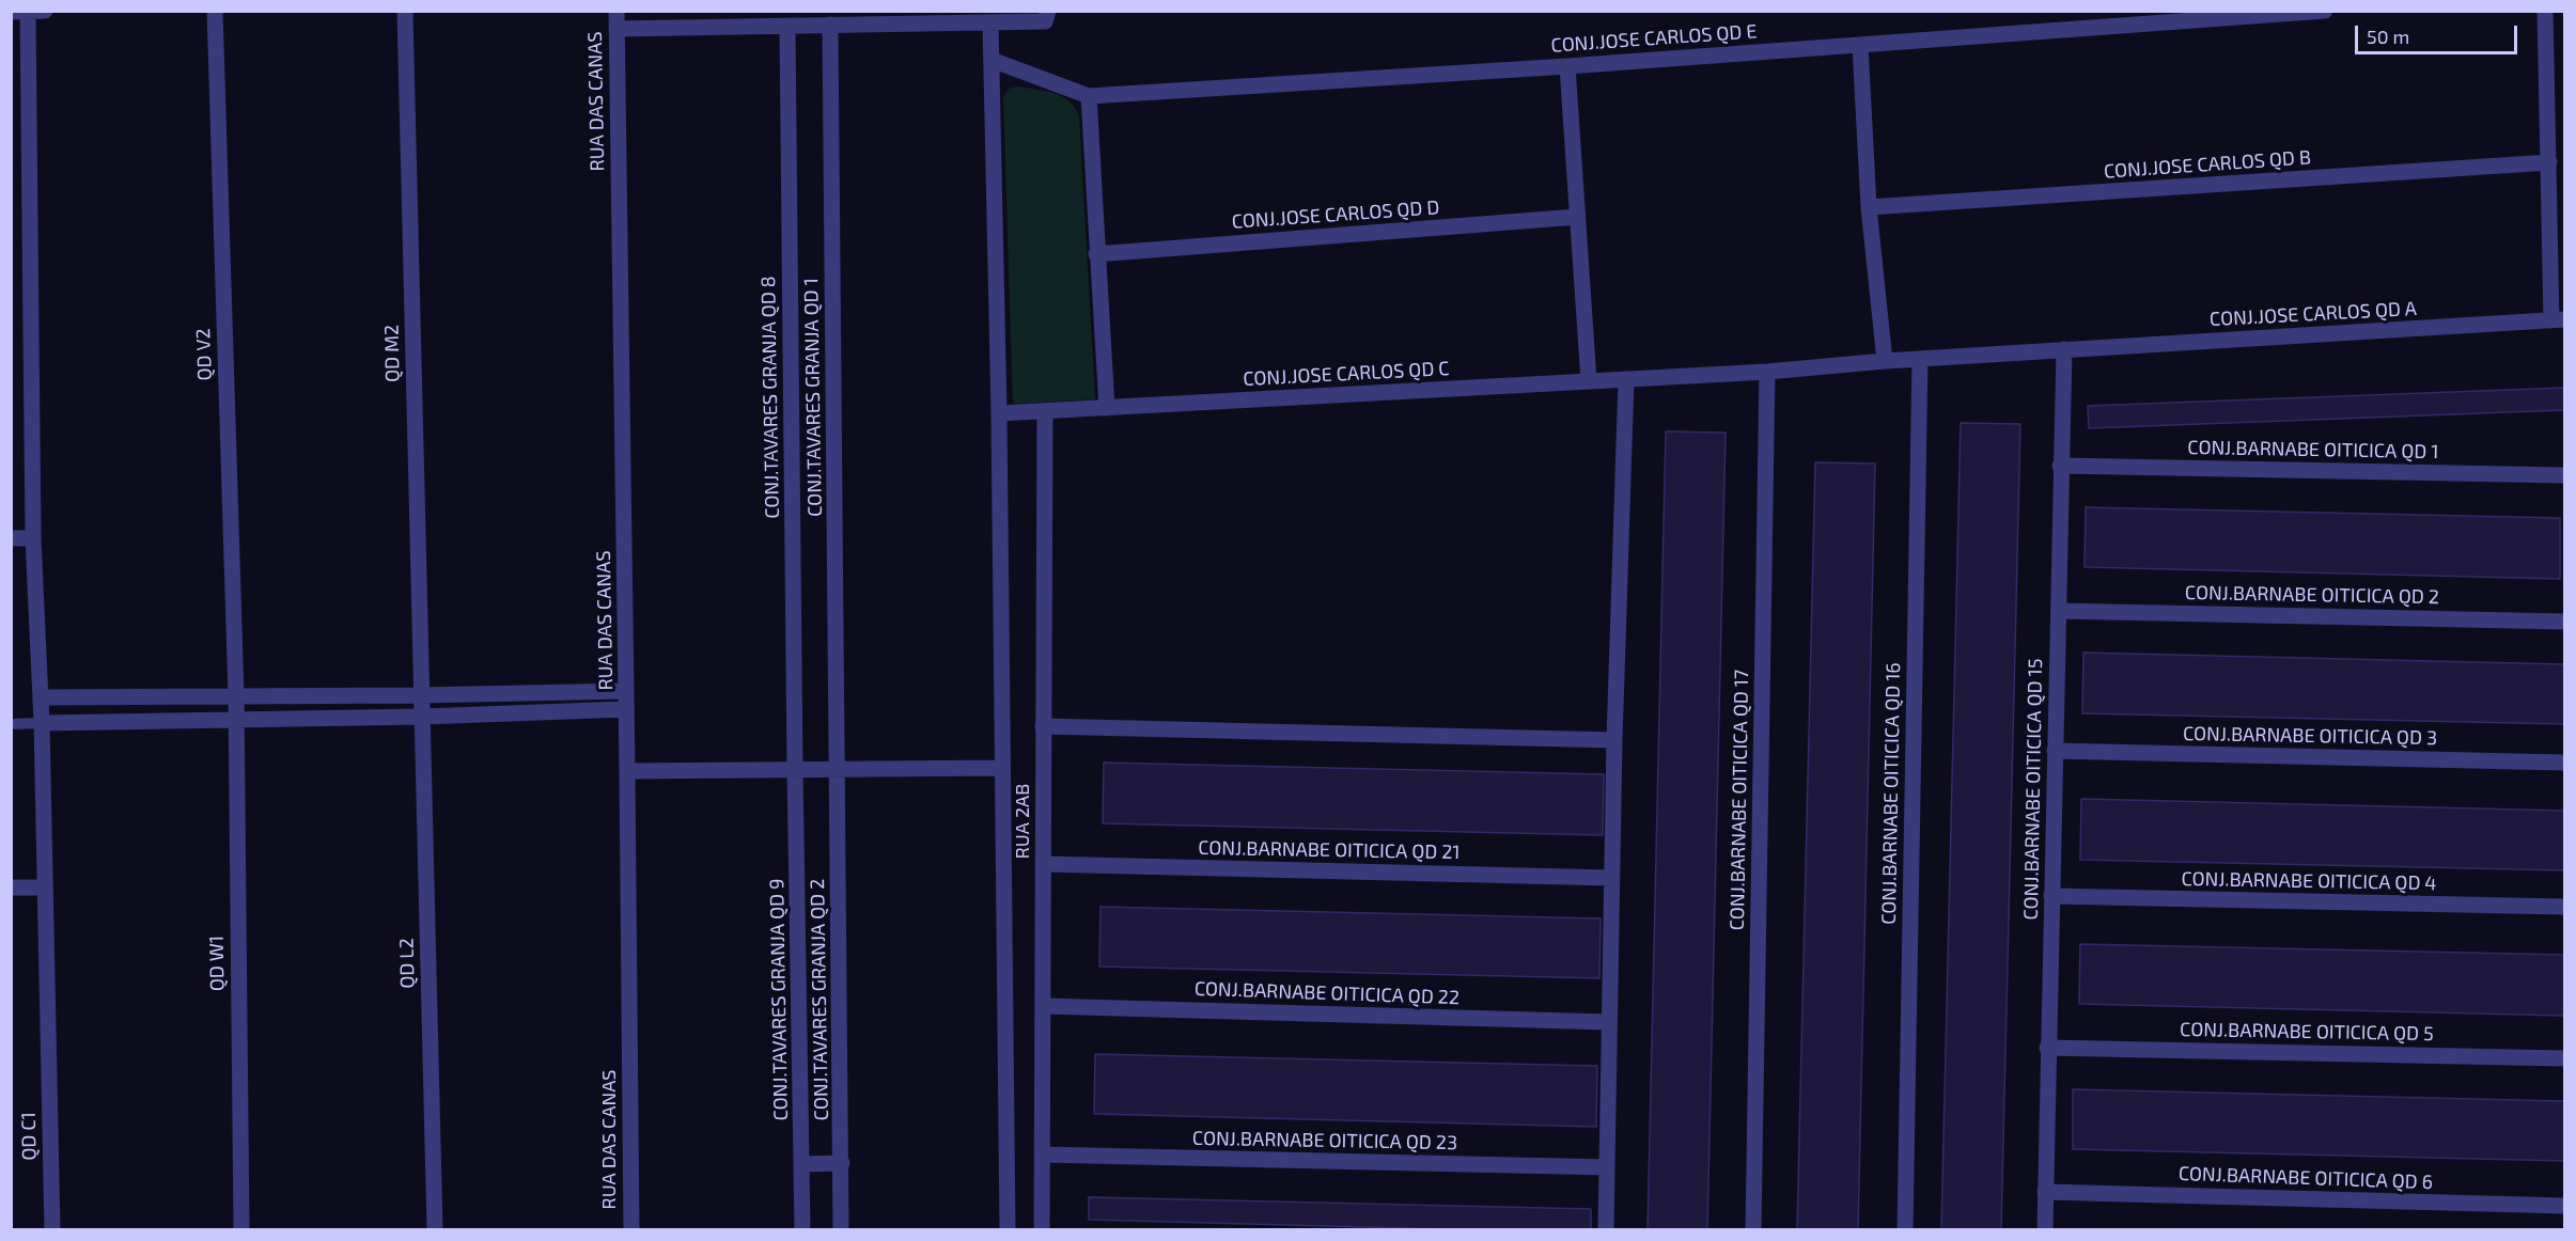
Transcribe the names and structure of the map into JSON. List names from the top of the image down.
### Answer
{
  "streets": {
    "street": [
      "CONJ.JOSE CARLOS QD E",
      "RUA DAS CANAS",
      "CONJ.JOSE CARLOS QD B",
      "CONJ.JOSE CARLOS QD D",
      "CONJ.JOSE CARLOS QD A",
      "QD M2",
      "QD V2",
      "CONJ.JOSE CARLOS QD C",
      "CONJ.TAVARES GRANJA QD 8",
      "CONJ.TAVARES GRANJA QD 1",
      "CONJ.BARNABE OITICICA QD 1",
      "CONJ.BARNABE OITICICA QD 2",
      "CONJ.BARNABE OITICICA QD 3",
      "CONJ.BARNABE OITICICA QD 15",
      "CONJ.BARNABE OITICICA QD 16",
      "CONJ.BARNABE OITICICA QD 17",
      "RUA 2AB",
      "CONJ.BARNABE OITICICA QD 21",
      "CONJ.BARNABE OITICICA QD 4",
      "QD W1",
      "QD L2",
      "CONJ.BARNABE OITICICA QD 22",
      "CONJ.TAVARES GRANJA QD 9",
      "CONJ.TAVARES GRANJA QD 2",
      "CONJ.BARNABE OITICICA QD 5",
      "QD C1",
      "CONJ.BARNABE OITICICA QD 23",
      "CONJ.BARNABE OITICICA QD 6"
    ]
  },
  "crossings": [
    ["CONJ.JOSE CARLOS QD A", "CONJ.JOSE CARLOS QD C"],
    ["CONJ.JOSE CARLOS QD A", "CONJ.BARNABE OITICICA QD 15"],
    ["CONJ.JOSE CARLOS QD A", "CONJ.BARNABE OITICICA QD 16"],
    ["QD M2", "QD L2"],
    ["QD V2", "QD W1"],
    ["CONJ.JOSE CARLOS QD C", "CONJ.BARNABE OITICICA QD 17"],
    ["CONJ.JOSE CARLOS QD C", "RUA 2AB"],
    ["CONJ.TAVARES GRANJA QD 8", "CONJ.TAVARES GRANJA QD 9"],
    ["CONJ.TAVARES GRANJA QD 1", "CONJ.TAVARES GRANJA QD 2"],
    ["CONJ.BARNABE OITICICA QD 1", "CONJ.BARNABE OITICICA QD 15"],
    ["CONJ.BARNABE OITICICA QD 2", "CONJ.BARNABE OITICICA QD 15"],
    ["CONJ.BARNABE OITICICA QD 3", "CONJ.BARNABE OITICICA QD 15"],
    ["CONJ.BARNABE OITICICA QD 15", "CONJ.BARNABE OITICICA QD 4"],
    ["CONJ.BARNABE OITICICA QD 15", "CONJ.BARNABE OITICICA QD 5"],
    ["CONJ.BARNABE OITICICA QD 15", "CONJ.BARNABE OITICICA QD 6"],
    ["RUA 2AB", "CONJ.BARNABE OITICICA QD 21"],
    ["RUA 2AB", "CONJ.BARNABE OITICICA QD 22"],
    ["RUA 2AB", "CONJ.BARNABE OITICICA QD 23"]
  ],
  "scale_bar": "50 m"
}
